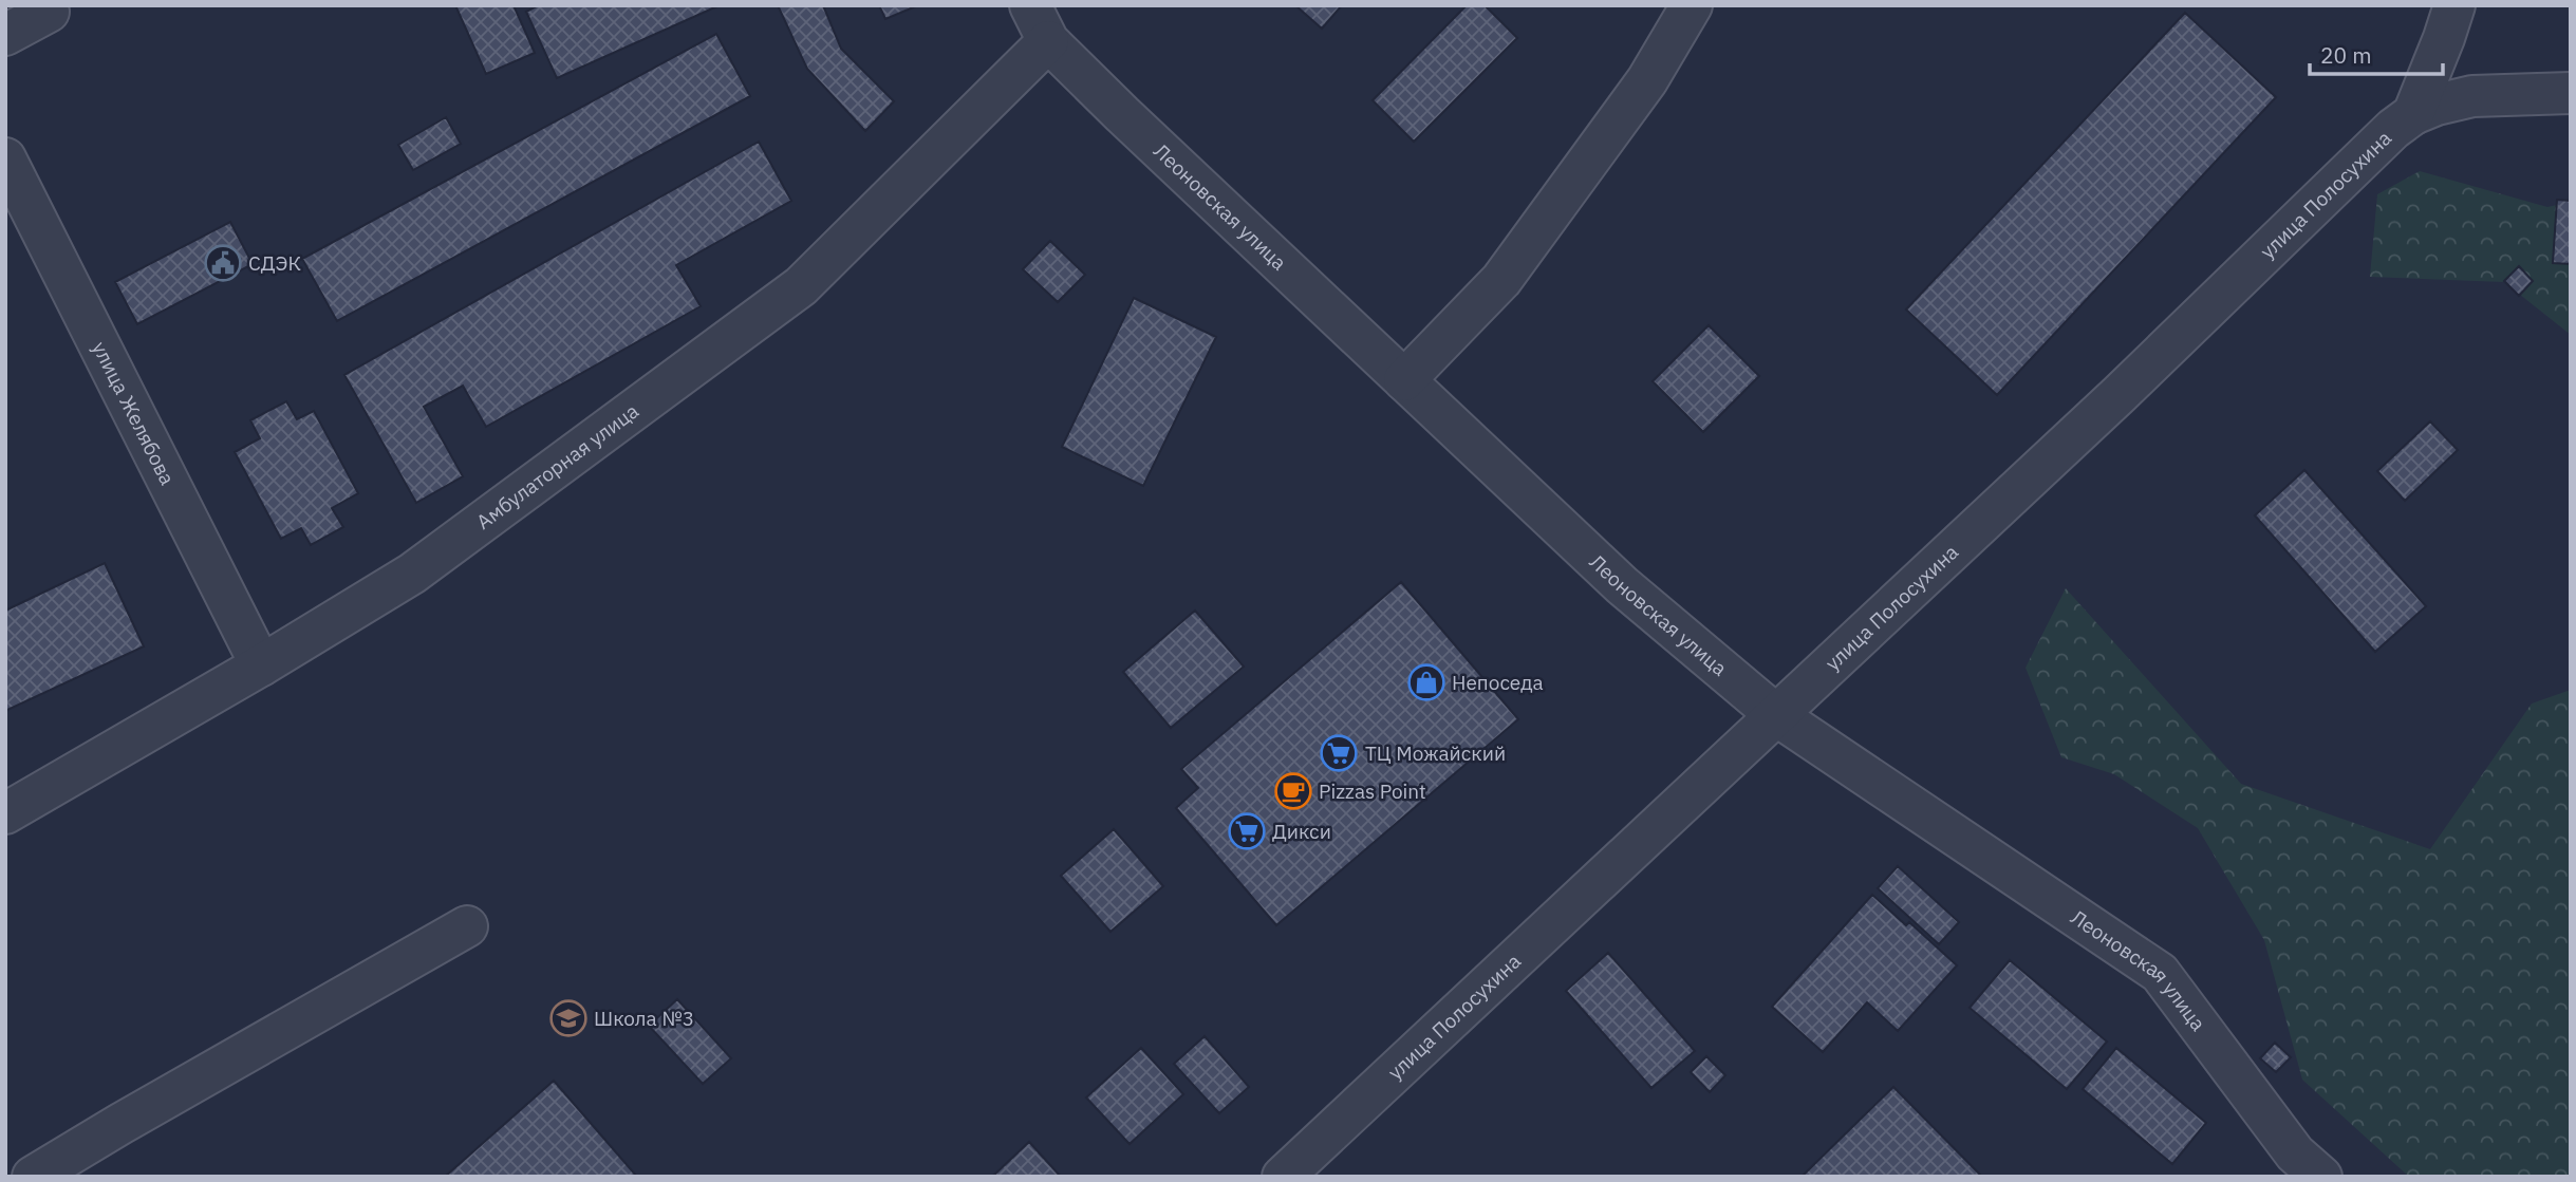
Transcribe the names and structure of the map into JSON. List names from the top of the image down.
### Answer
{
  "streets": {
    "street": [
      "улица Полосухина",
      "Леоновская улица",
      "улица Желябова",
      "Амбулаторная улица"
    ]
  },
  "crossings": [
    ["улица Полосухина", "Леоновская улица"],
    ["Леоновская улица", "Амбулаторная улица"],
    ["улица Желябова", "Амбулаторная улица"]
  ],
  "places": {
    "public building": ["СДЭК"],
    "shop": ["Непоседа"],
    "supermarket": ["ТЦ Можайский", "Дикси"],
    "cafe": ["Pizzas Point"],
    "school or university": ["Школа №3"]
  },
  "scale_bar": "20 m"
}
